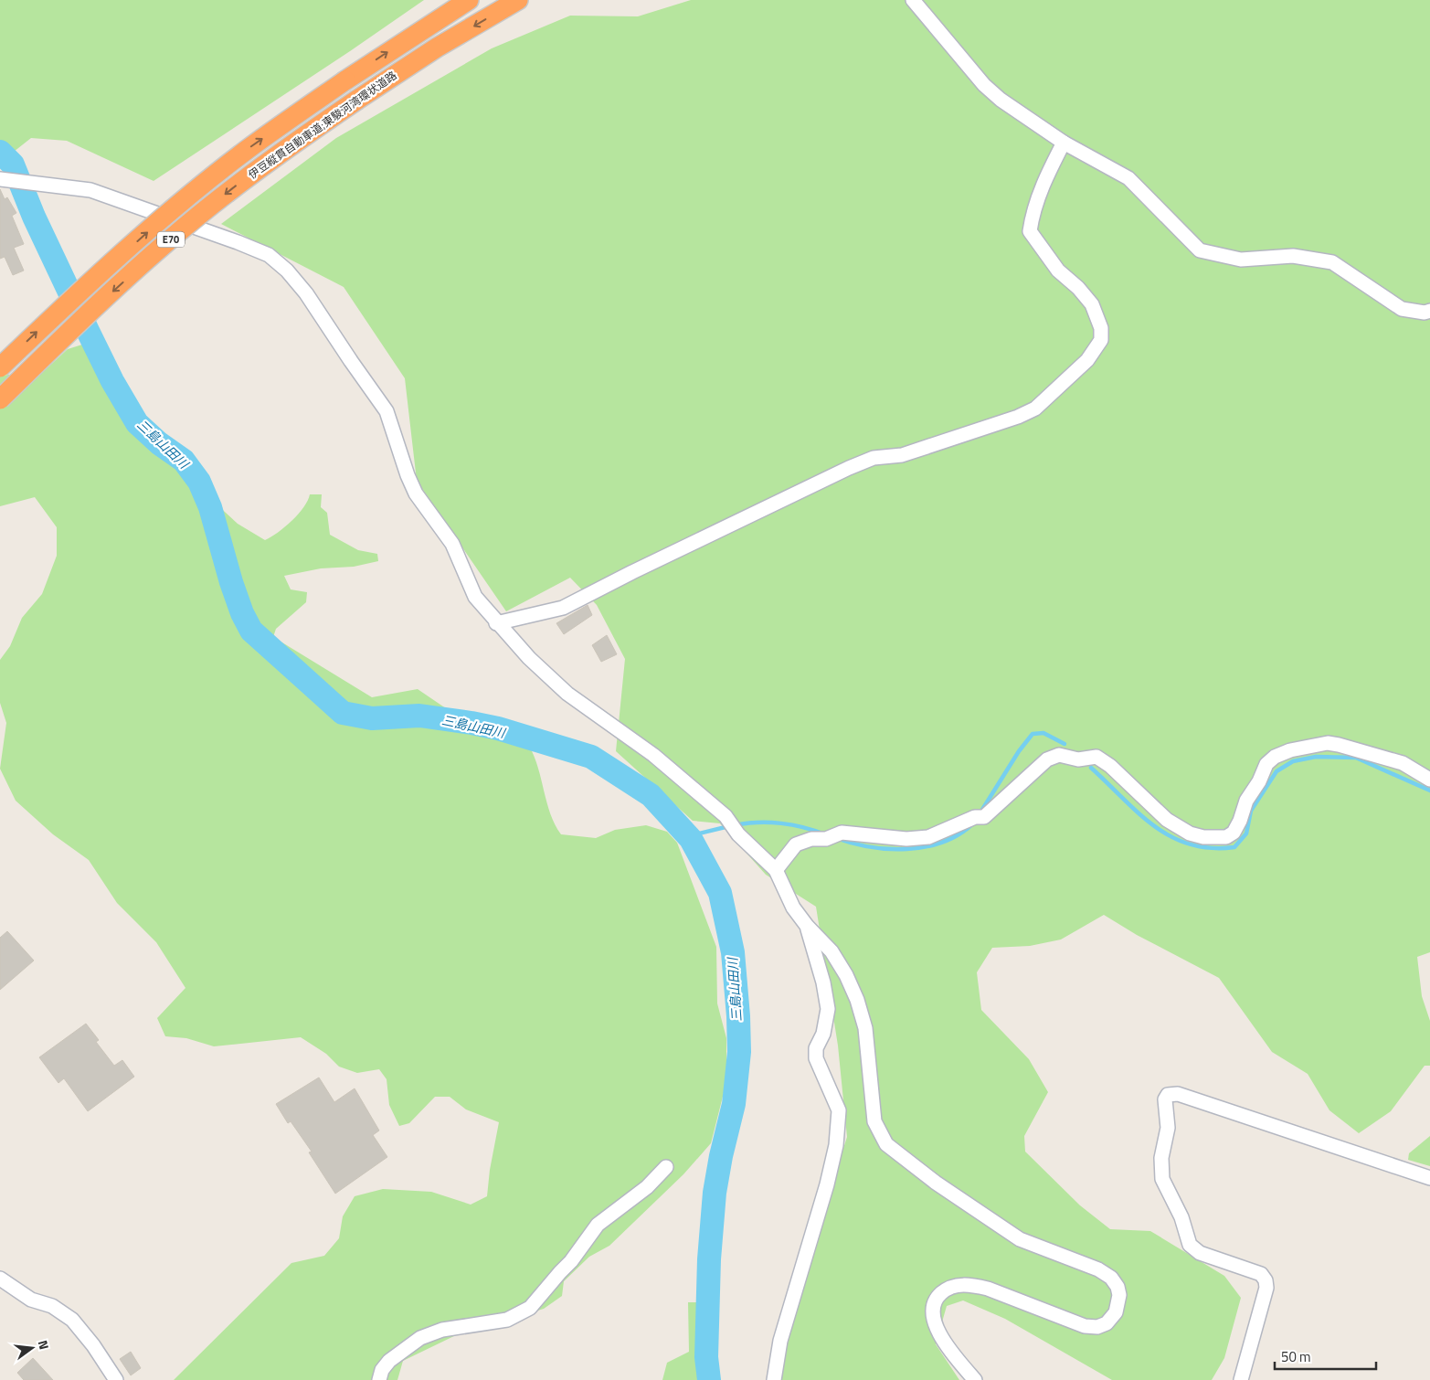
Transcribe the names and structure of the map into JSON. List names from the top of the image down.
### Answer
{
  "streets": {
    "highway": ["伊豆縦貫自動車道;東駿河湾環状道路", "E70"]
  },
  "water": ["三島山田川"],
  "scale_bar": "50 m",
  "north": "right"
}
